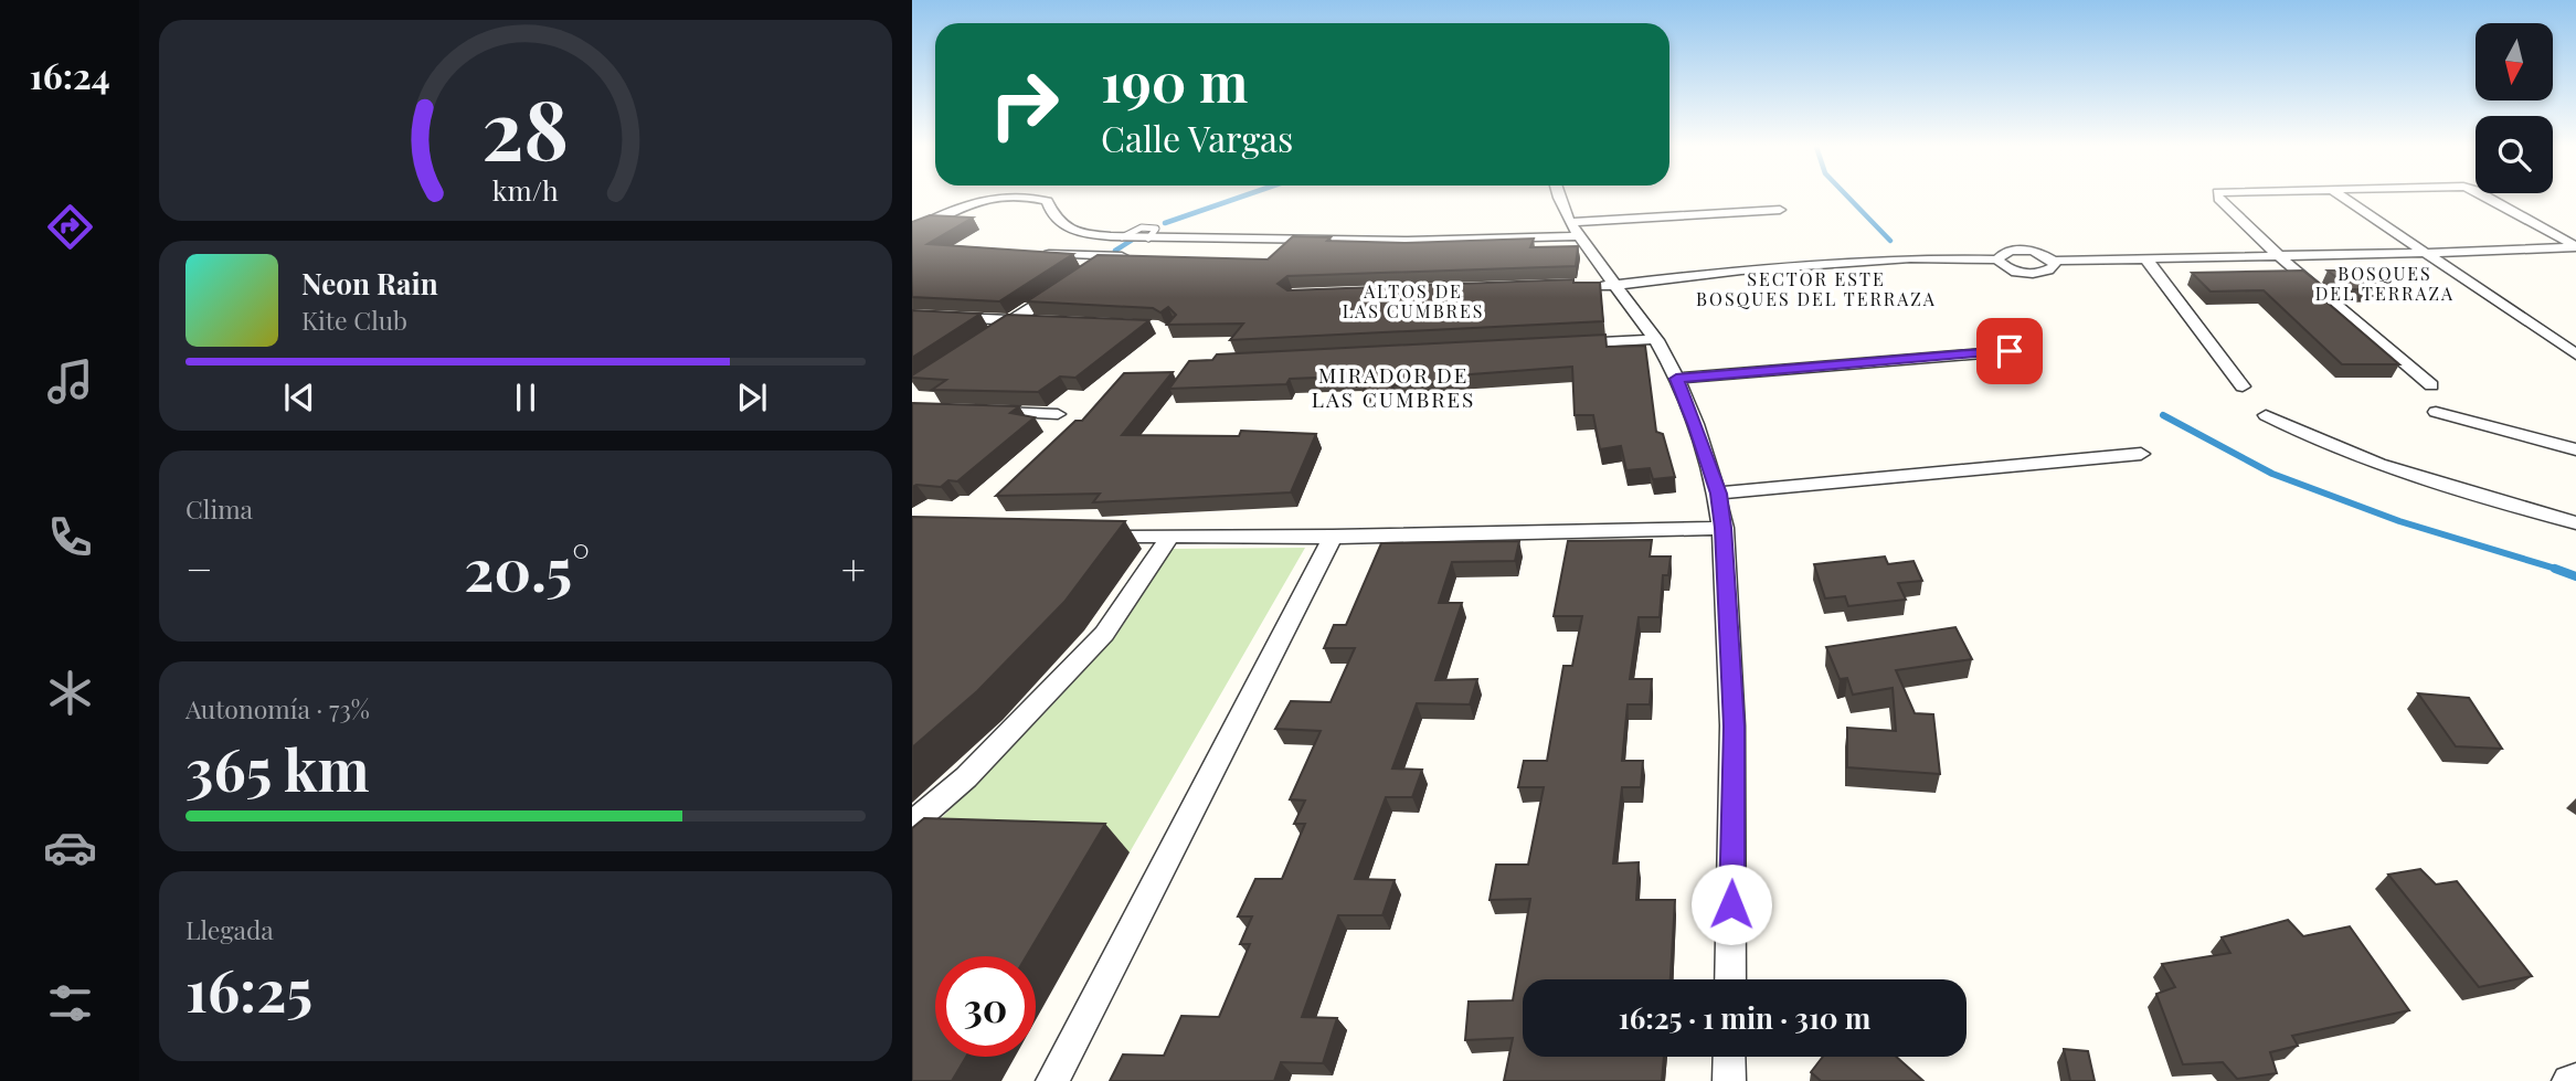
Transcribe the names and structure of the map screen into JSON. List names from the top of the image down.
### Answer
{
  "districts": [
    "BOSQUES DEL TERRAZA",
    "SECTOR ESTE BOSQUES DEL TERRAZA",
    "ALTOS DE LAS CUMBRES",
    "MIRADOR DE LAS CUMBRES"
  ],
  "north": "bottom",
  "page": {
    "tabs": "16:24",
    "turn": ["190 m", "Calle Vargas"],
    "song": ["Neon Rain", "Kite Club"],
    "tile": [
      "Clima",
      ["Autonomía · 73%", "365 km"],
      ["Llegada", "16:25"]
    ],
    "heat": ["−", "20.5°", "+"],
    "limit": "30",
    "trip": "16:25 · 1 min · 310 m",
    "gauge": ["28", "km/h"]
  }
}
